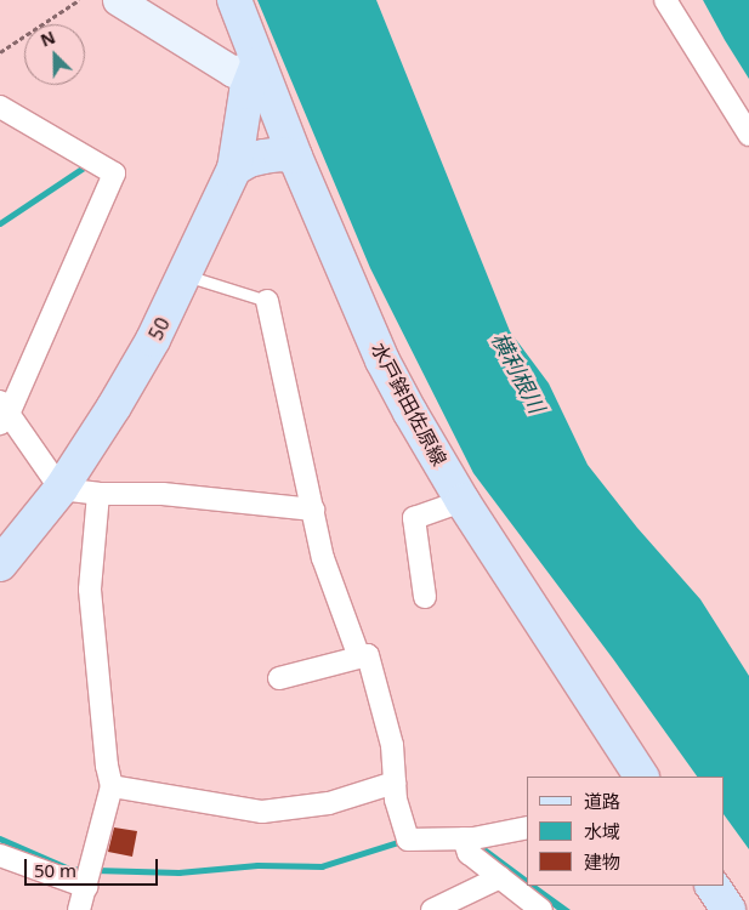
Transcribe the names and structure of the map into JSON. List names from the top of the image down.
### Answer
{
  "streets": {
    "main road": ["50", "水戸鉾田佐原線"]
  },
  "crossings": [
    ["50", "水戸鉾田佐原線"]
  ],
  "water": ["横利根川"],
  "legend": ["道路", "水域", "建物"],
  "scale_bar": "50 m",
  "north": "top left"
}
